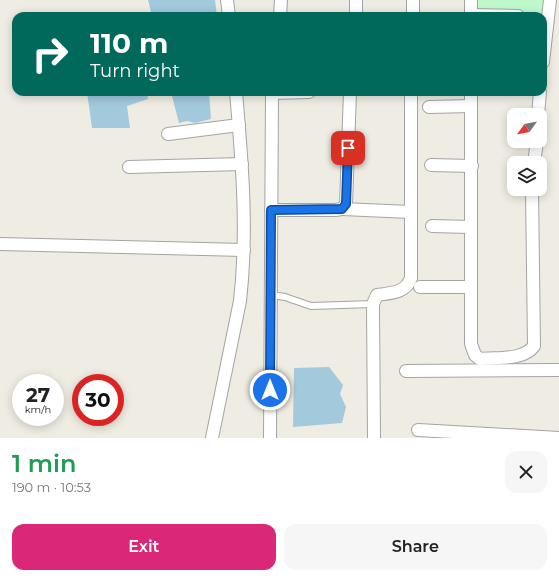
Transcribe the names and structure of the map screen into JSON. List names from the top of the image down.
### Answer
{
  "north": "bottom left",
  "page": {
    "turn": ["110 m", "Turn right"],
    "speed": "27 km/h",
    "limit": "30",
    "heading": ["1 min", "190 m · 10:53"],
    "buttons": ["Exit", "Share"]
  }
}
